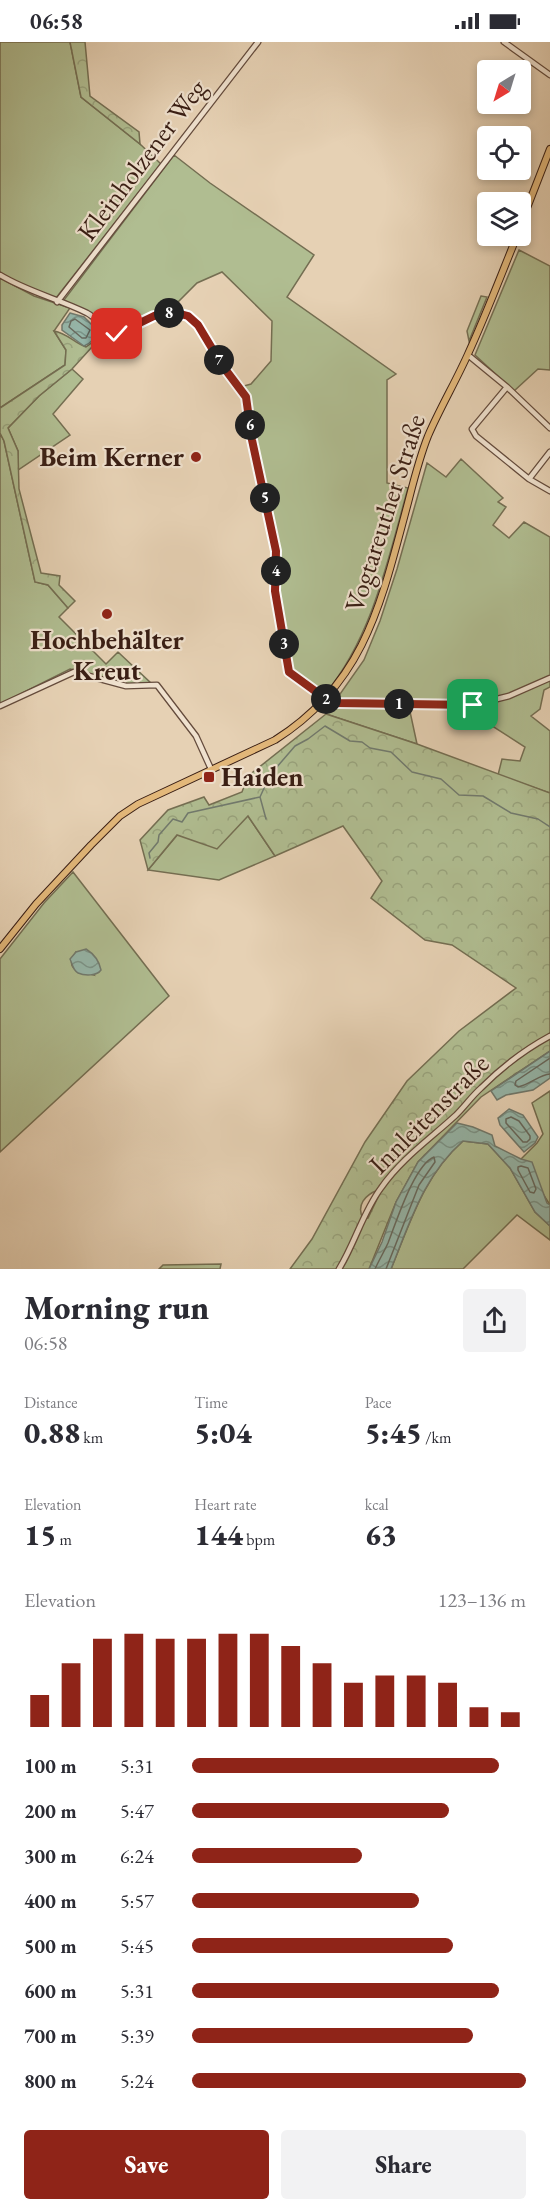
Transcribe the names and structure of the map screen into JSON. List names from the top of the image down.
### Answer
{
  "streets": {
    "main road": ["Vogtareuther Straße"],
    "street": ["Kleinholzener Weg", "Innleitenstraße"]
  },
  "places": {
    "other": ["Beim Kerner", "Hochbehälter Kreut"],
    "transit": ["Haiden"]
  },
  "north": "bottom left",
  "page": {
    "status": "06:58",
    "pins": [
      "8",
      "7",
      "6",
      "5",
      "4",
      "3",
      "2",
      "1"
    ],
    "heading": ["Morning run", "06:58"],
    "stats": [
      ["Distance", "0.88 km"],
      ["Time", "5:04"],
      ["Pace", "5:45 /km"],
      ["Elevation", "15 m"],
      ["Heart rate", "144 bpm"],
      ["kcal", "63"]
    ],
    "chart": ["Elevation", "123–136 m"],
    "list": [
      {
        "name": "100 m",
        "note": "5:31"
      },
      {
        "name": "200 m",
        "note": "5:47"
      },
      {
        "name": "300 m",
        "note": "6:24"
      },
      {
        "name": "400 m",
        "note": "5:57"
      },
      {
        "name": "500 m",
        "note": "5:45"
      },
      {
        "name": "600 m",
        "note": "5:31"
      },
      {
        "name": "700 m",
        "note": "5:39"
      },
      {
        "name": "800 m",
        "note": "5:24"
      }
    ],
    "buttons": ["Save", "Share"]
  }
}
